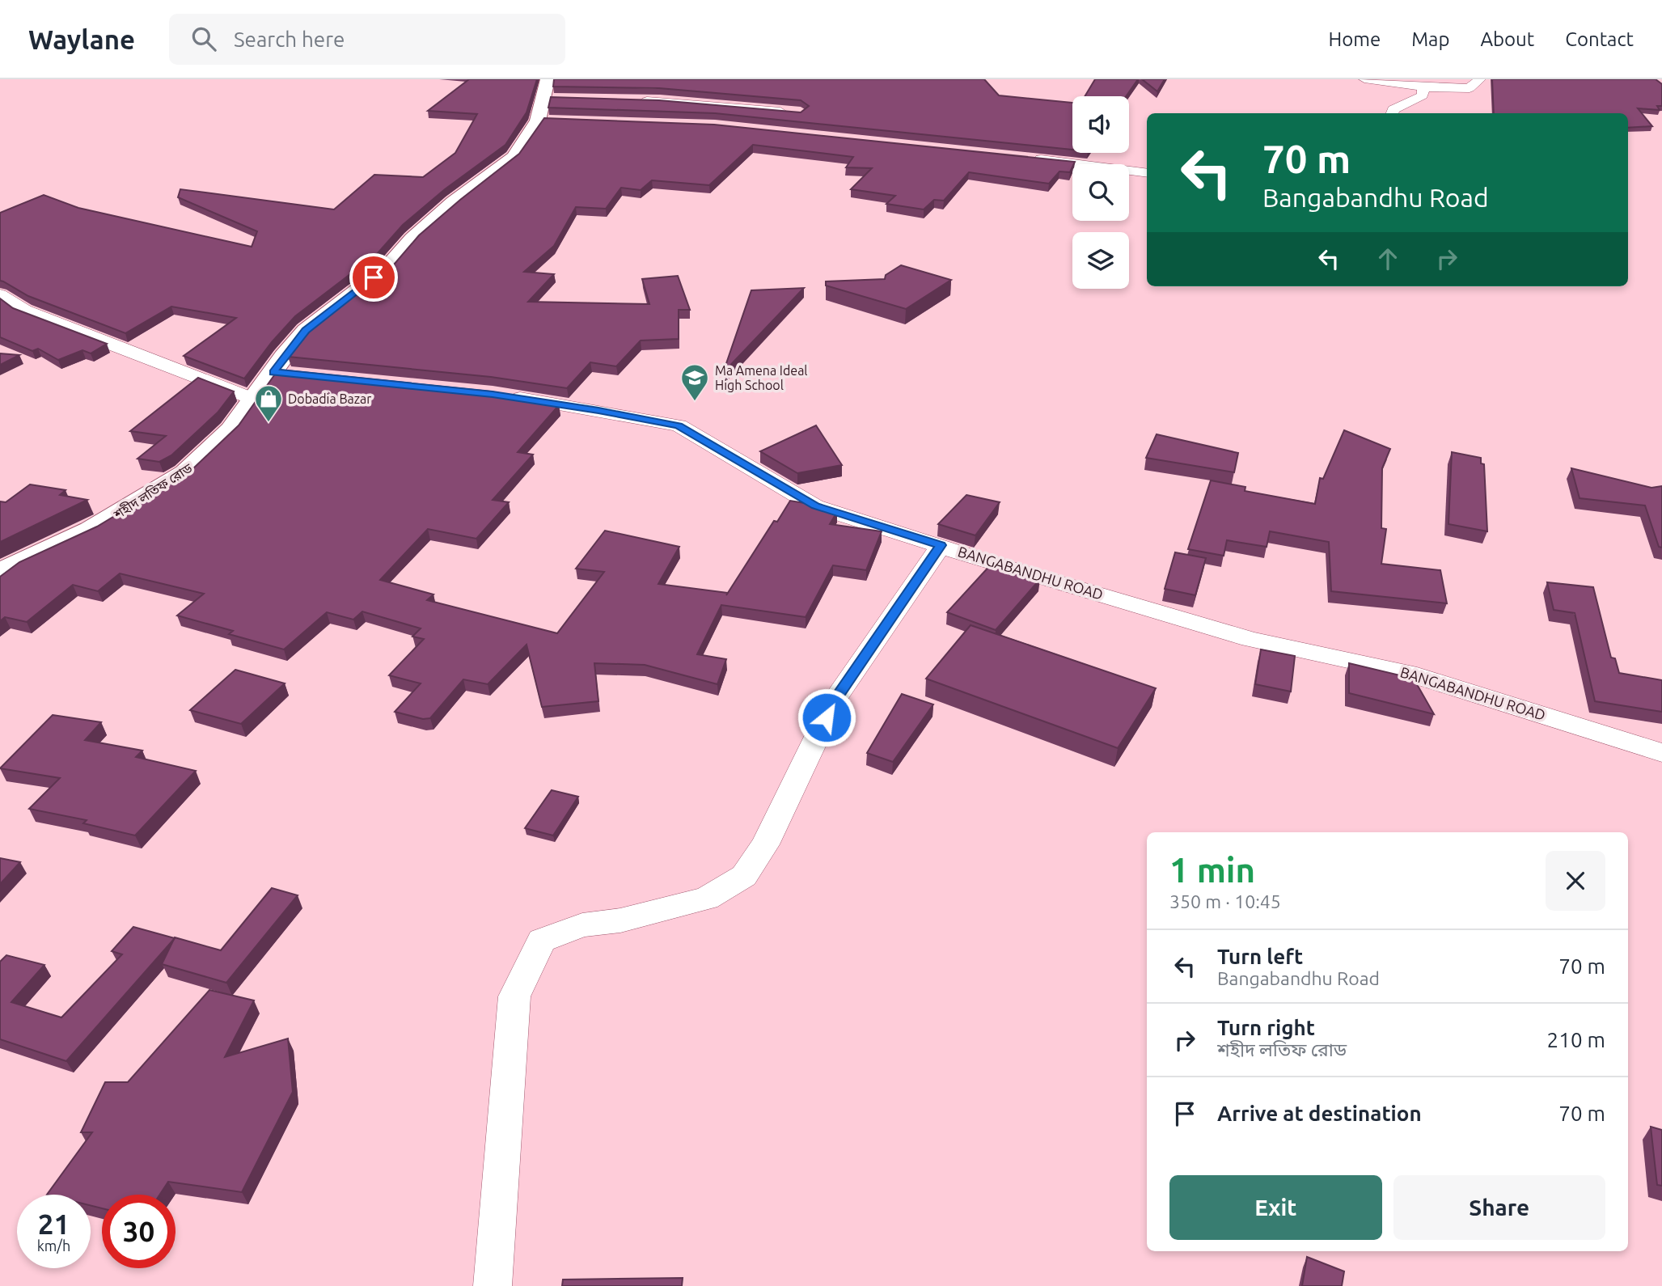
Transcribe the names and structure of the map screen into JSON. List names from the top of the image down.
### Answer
{
  "streets": {
    "street": ["শহীদ লতিফ রোড", "BANGABANDHU ROAD"]
  },
  "places": {
    "school or university": ["Ma Amena Ideal High School"],
    "shop": ["Dobadia Bazar"]
  },
  "page": {
    "header": "Waylane",
    "search": "Search here",
    "nav": [
      "Home",
      "Map",
      "About",
      "Contact"
    ],
    "turn": ["70 m", "Bangabandhu Road"],
    "heading": ["1 min", "350 m · 10:45"],
    "list": [
      {
        "name": "Turn left",
        "note": "Bangabandhu Road",
        "value": "70 m"
      },
      {
        "name": "Turn right",
        "note": "শহীদ লতিফ রোড",
        "value": "210 m"
      },
      {
        "name": "Arrive at destination",
        "value": "70 m"
      }
    ],
    "buttons": ["Exit", "Share"],
    "speed": "21 km/h",
    "limit": "30"
  }
}
